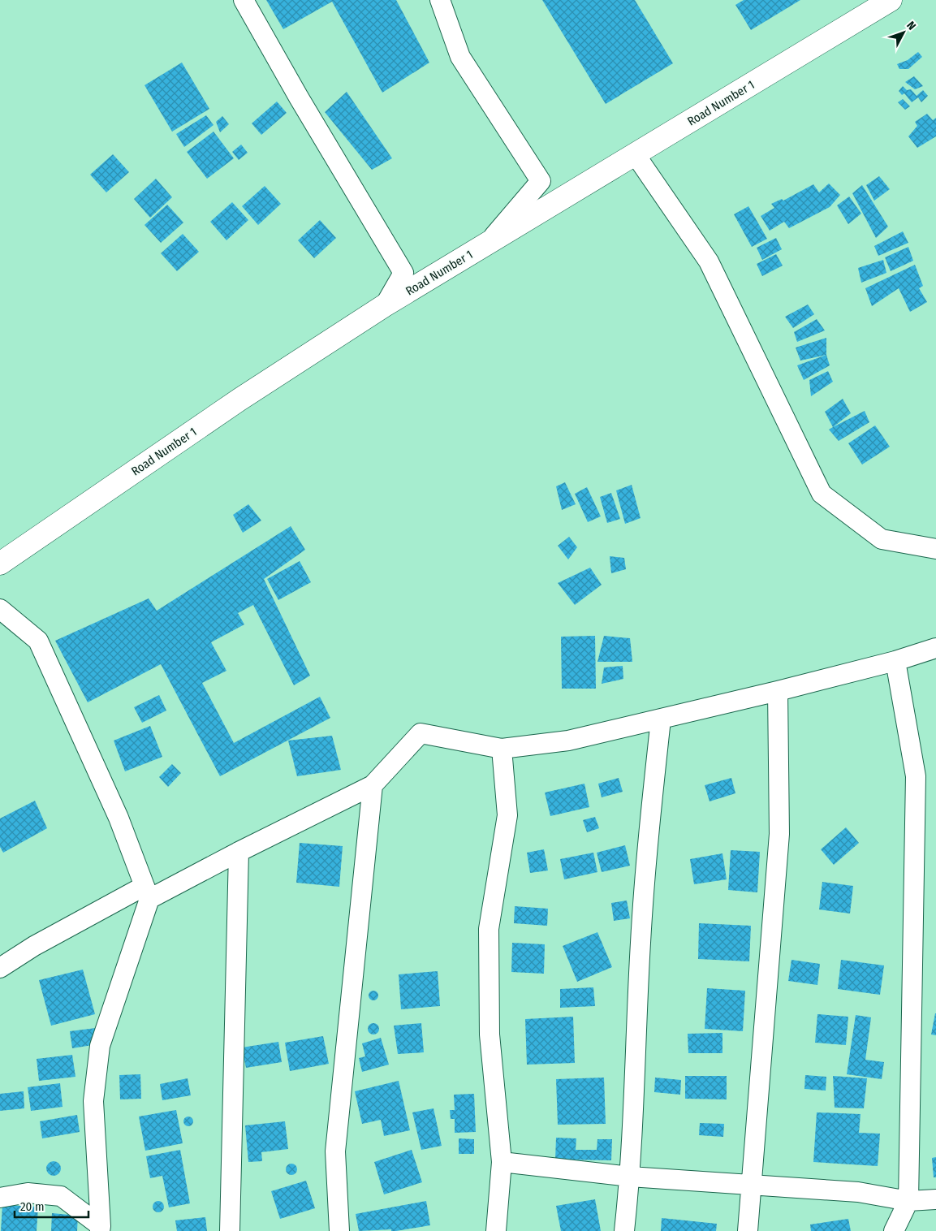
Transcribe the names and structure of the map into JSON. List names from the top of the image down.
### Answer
{
  "streets": {
    "highway": ["Road Number 1"]
  },
  "scale_bar": "20 m",
  "north": "top right"
}
